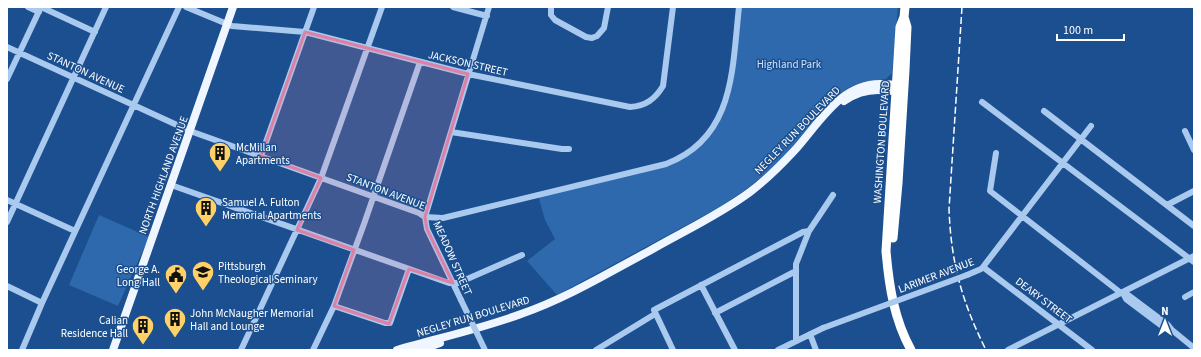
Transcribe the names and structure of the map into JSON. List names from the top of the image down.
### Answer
{
  "streets": {
    "highway": ["WASHINGTON BOULEVARD"],
    "main road": ["NEGLEY RUN BOULEVARD", "NORTH HIGHLAND AVENUE"],
    "street": [
      "JACKSON STREET",
      "STANTON AVENUE",
      "MEADOW STREET",
      "LARIMER AVENUE",
      "DEARY STREET"
    ]
  },
  "crossings": [
    ["JACKSON STREET", "NORTH HIGHLAND AVENUE"],
    ["STANTON AVENUE", "NORTH HIGHLAND AVENUE"],
    ["STANTON AVENUE", "MEADOW STREET"],
    ["NEGLEY RUN BOULEVARD", "WASHINGTON BOULEVARD"],
    ["LARIMER AVENUE", "DEARY STREET"]
  ],
  "parks": ["Highland Park"],
  "places": {
    "building": [
      "McMillan Apartments",
      "Samuel A. Fulton Memorial Apartments",
      "John McNaugher Memorial Hall and Lounge",
      "Calian Residence Hall"
    ],
    "school or university": ["Pittsburgh Theological Seminary"],
    "public building": ["George A. Long Hall"]
  },
  "scale_bar": "100 m",
  "north": "top"
}
